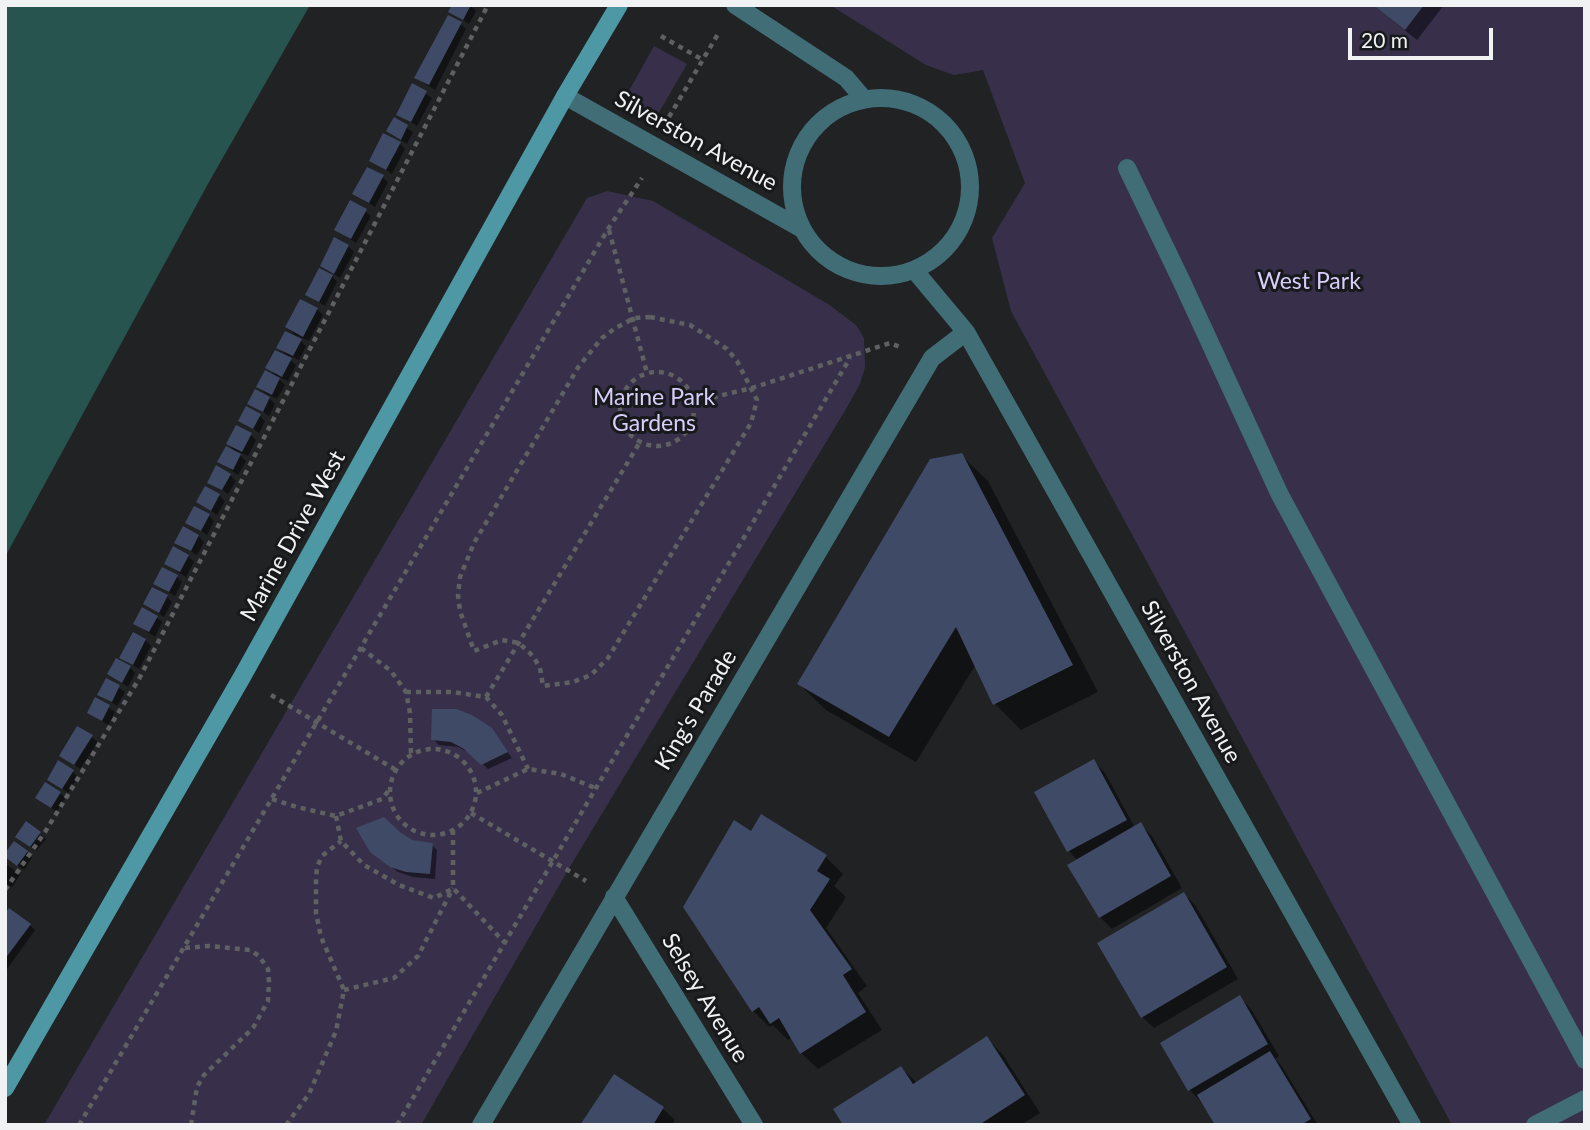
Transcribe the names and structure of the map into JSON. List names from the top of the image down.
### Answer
{
  "streets": {
    "street": [
      "Silverston Avenue",
      "Marine Drive West",
      "King's Parade",
      "Selsey Avenue"
    ]
  },
  "crossings": [
    ["Silverston Avenue", "Marine Drive West"],
    ["Silverston Avenue", "King's Parade"],
    ["King's Parade", "Selsey Avenue"]
  ],
  "parks": ["West Park", "Marine Park Gardens"],
  "scale_bar": "20 m"
}
